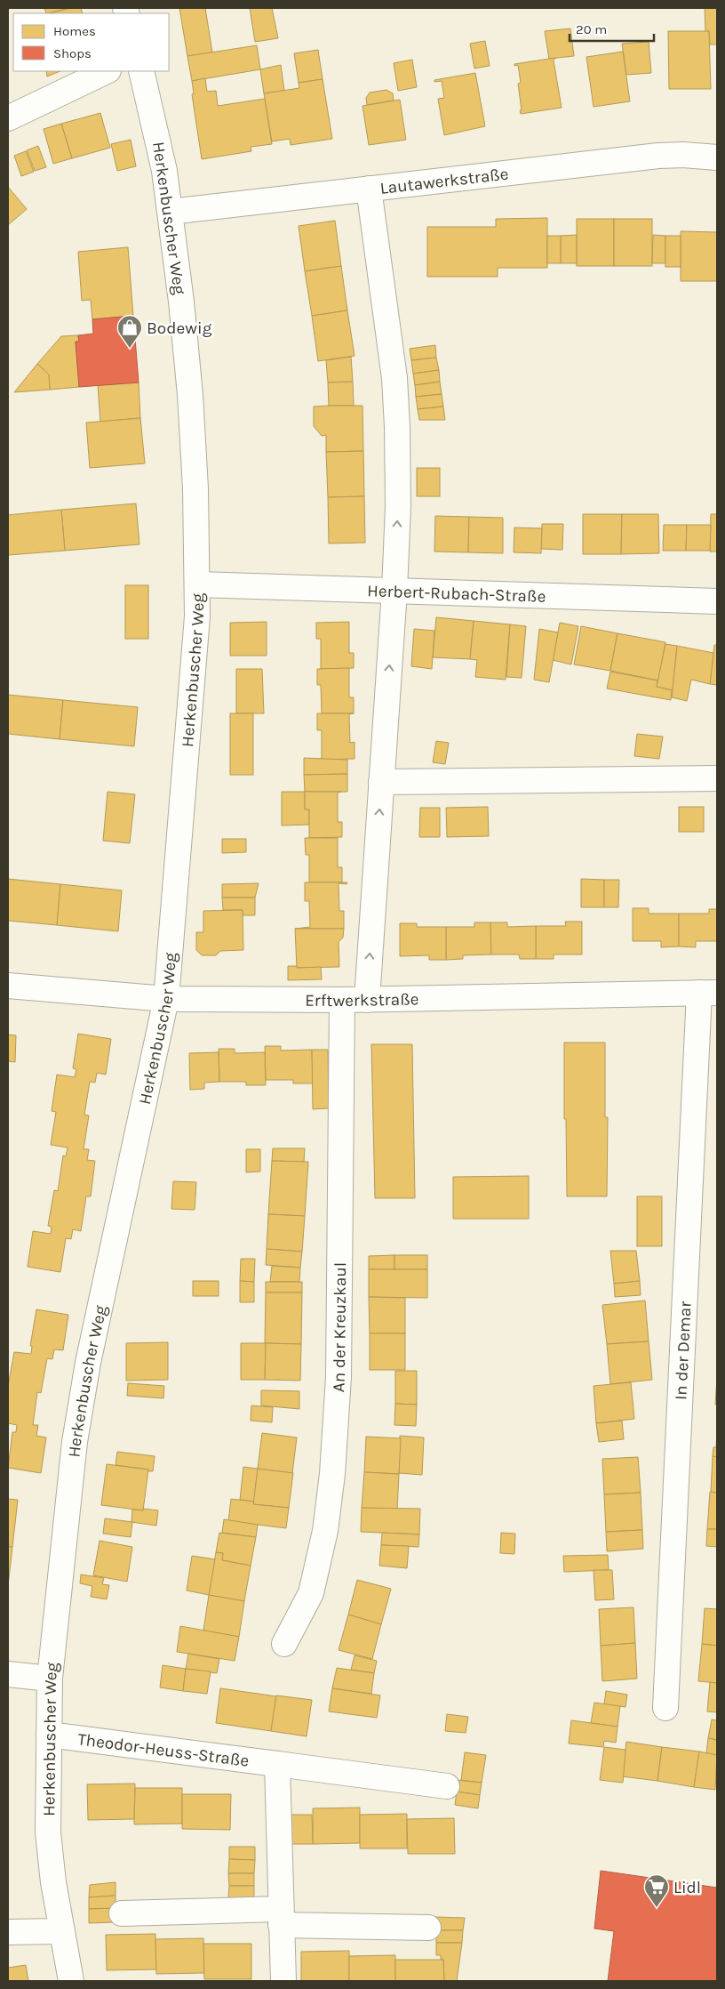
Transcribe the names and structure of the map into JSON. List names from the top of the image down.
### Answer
{
  "streets": {
    "street": [
      "Lautawerkstraße",
      "Herkenbuscher Weg",
      "Herbert-Rubach-Straße",
      "Erftwerkstraße",
      "An der Kreuzkaul",
      "In der Demar",
      "Theodor-Heuss-Straße"
    ]
  },
  "crossings": [
    ["Lautawerkstraße", "Herkenbuscher Weg"],
    ["Herkenbuscher Weg", "Herbert-Rubach-Straße"],
    ["Herkenbuscher Weg", "Erftwerkstraße"],
    ["Herkenbuscher Weg", "Theodor-Heuss-Straße"],
    ["Erftwerkstraße", "An der Kreuzkaul"],
    ["Erftwerkstraße", "In der Demar"]
  ],
  "places": {
    "shop": ["Bodewig"],
    "supermarket": ["Lidl"]
  },
  "legend": ["Homes", "Shops"],
  "scale_bar": "20 m"
}
